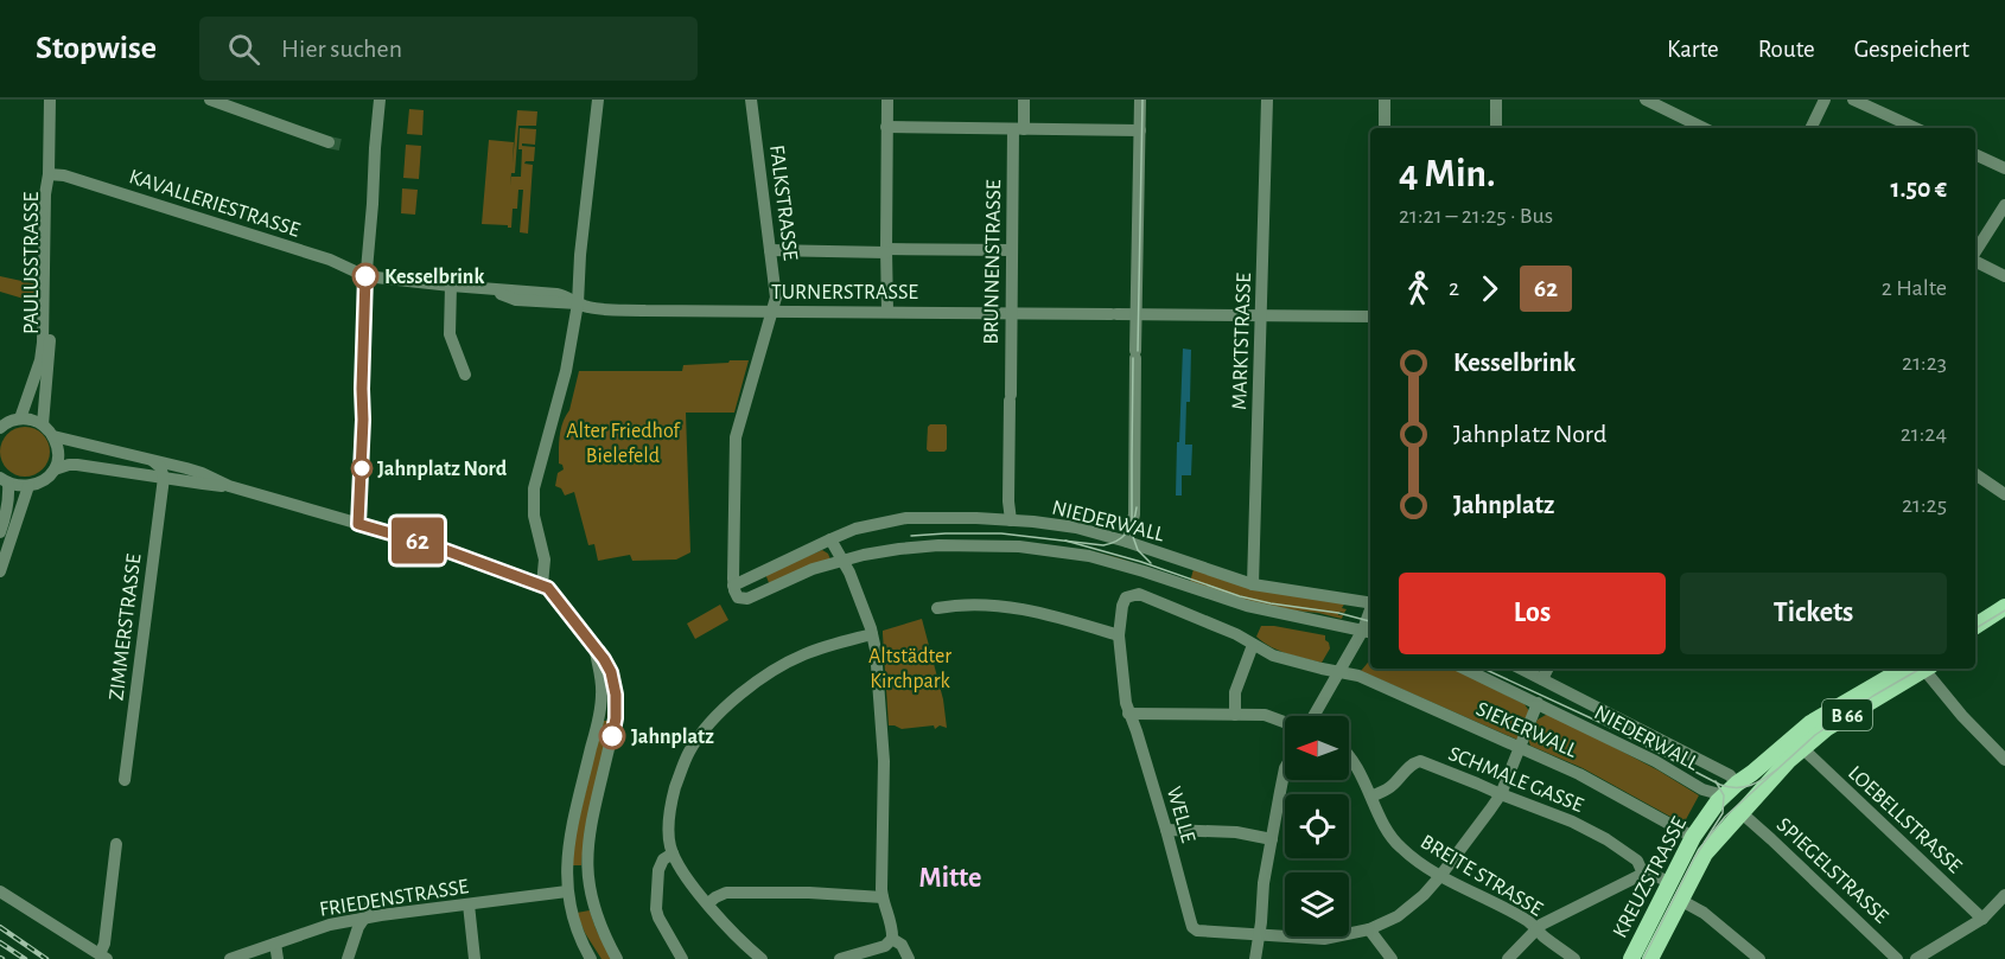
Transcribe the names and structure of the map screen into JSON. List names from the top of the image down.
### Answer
{
  "streets": {
    "main road": ["B 66", "KREUZSTRASSE"],
    "street": [
      "KAVALLERIESTRASSE",
      "FALKSTRASSE",
      "BRUNNENSTRASSE",
      "PAULUSSTRASSE",
      "TURNERSTRASSE",
      "MARKTSTRASSE",
      "NIEDERWALL",
      "ZIMMERSTRASSE",
      "SIEKERWALL",
      "SCHMALE GASSE",
      "WELLE",
      "LOEBELLSTRASSE",
      "SPIEGELSTRASSE",
      "BREITE STRASSE",
      "FRIEDENSTRASSE"
    ]
  },
  "crossings": [
    ["KAVALLERIESTRASSE", "PAULUSSTRASSE"],
    ["FALKSTRASSE", "TURNERSTRASSE"],
    ["FALKSTRASSE", "NIEDERWALL"],
    ["BRUNNENSTRASSE", "TURNERSTRASSE"],
    ["BRUNNENSTRASSE", "NIEDERWALL"],
    ["TURNERSTRASSE", "MARKTSTRASSE"],
    ["MARKTSTRASSE", "NIEDERWALL"],
    ["NIEDERWALL", "B 66"],
    ["NIEDERWALL", "SPIEGELSTRASSE"],
    ["NIEDERWALL", "KREUZSTRASSE"],
    ["B 66", "LOEBELLSTRASSE"],
    ["B 66", "SPIEGELSTRASSE"],
    ["B 66", "KREUZSTRASSE"],
    ["SIEKERWALL", "KREUZSTRASSE"],
    ["SCHMALE GASSE", "BREITE STRASSE"],
    ["SPIEGELSTRASSE", "KREUZSTRASSE"]
  ],
  "districts": ["Mitte"],
  "parks": ["Alter Friedhof Bielefeld", "Altstädter Kirchpark"],
  "places": ["Kesselbrink", "Jahnplatz Nord", "Jahnplatz"],
  "lines": ["bus line 62"],
  "north": "left",
  "page": {
    "header": "Stopwise",
    "search": "Hier suchen",
    "nav": ["Karte", "Route", "Gespeichert"],
    "on_map": "62",
    "heading": ["4 Min.", "21:21 – 21:25 · Bus", "1.50 €"],
    "legs": ["2", "62", "2 Halte"],
    "list": [
      {
        "name": "Kesselbrink",
        "value": "21:23"
      },
      {
        "name": "Jahnplatz Nord",
        "value": "21:24"
      },
      {
        "name": "Jahnplatz",
        "value": "21:25"
      }
    ],
    "buttons": ["Los", "Tickets"]
  }
}
